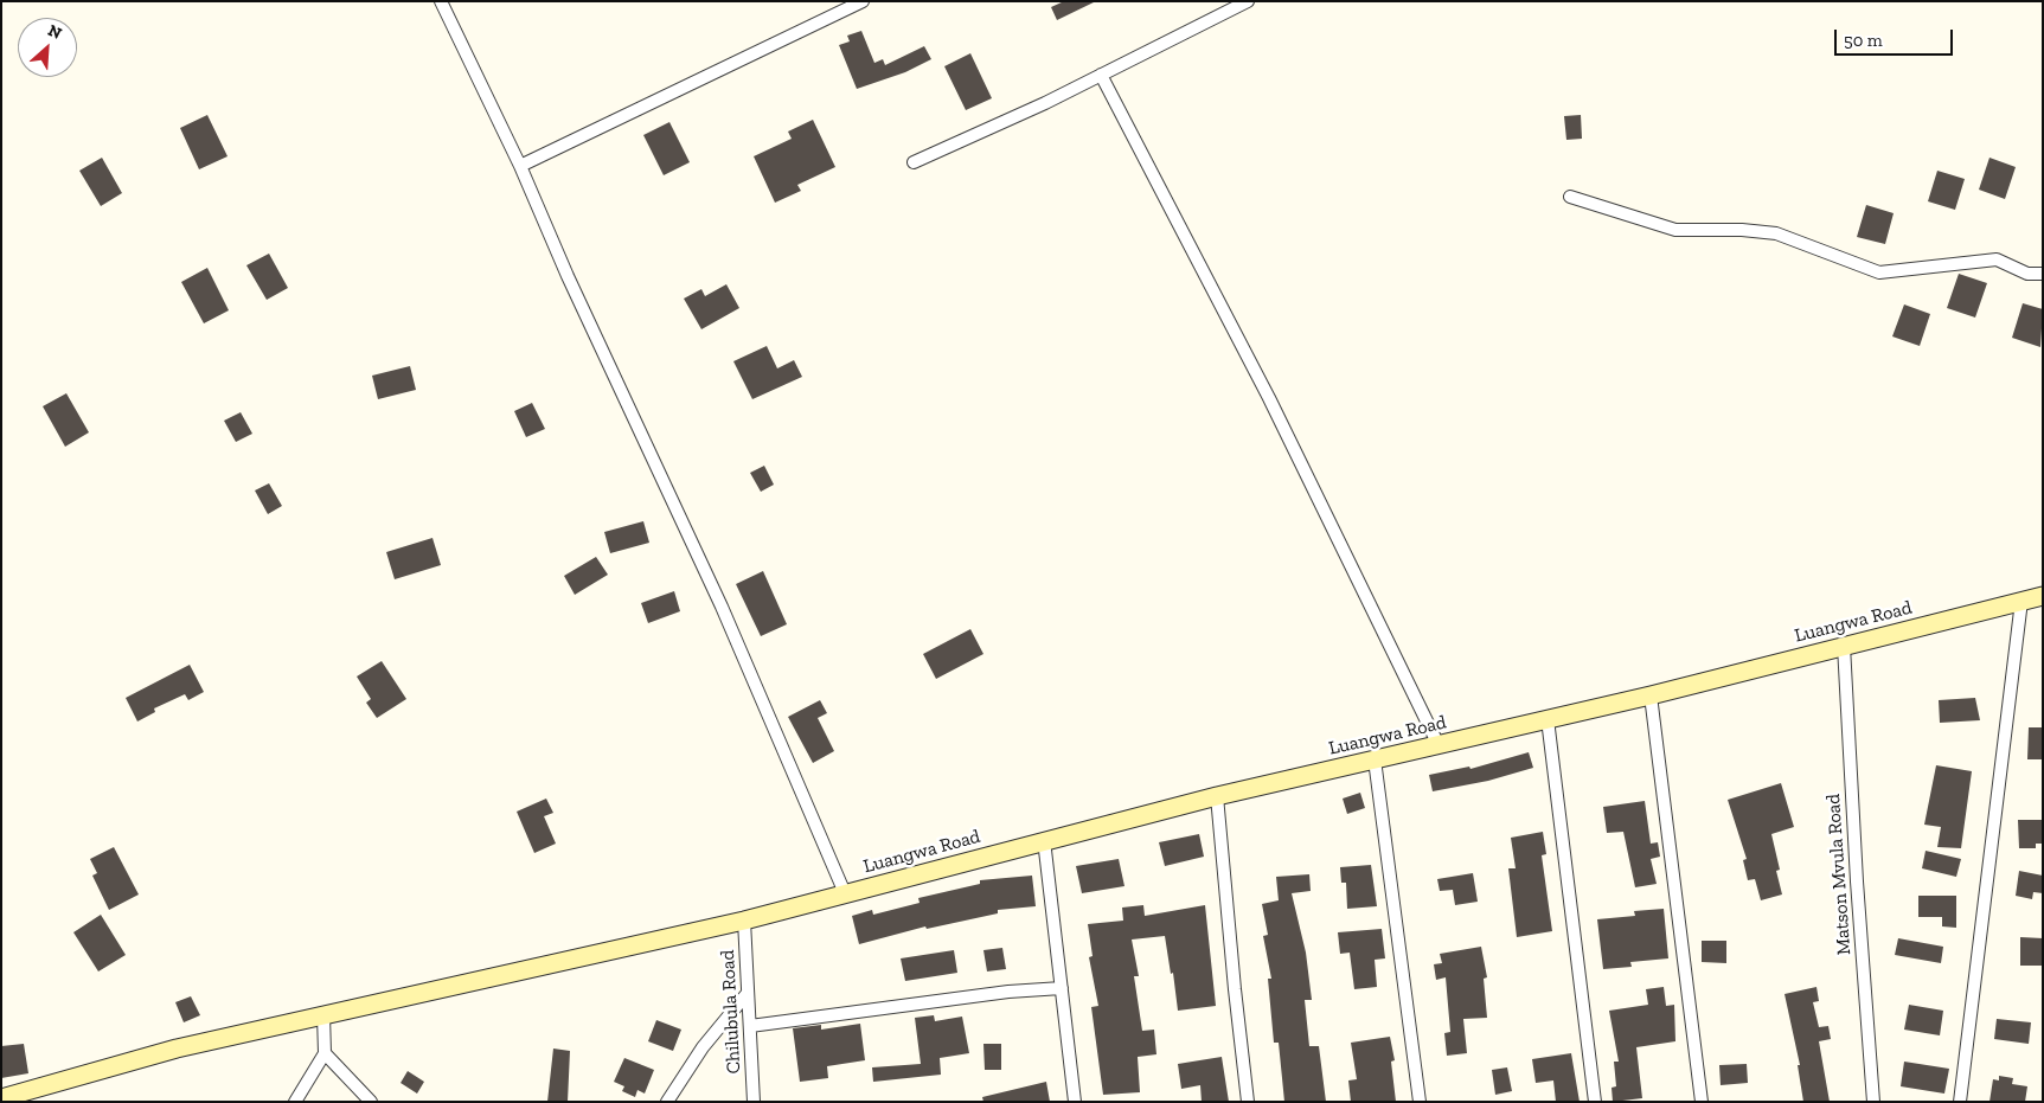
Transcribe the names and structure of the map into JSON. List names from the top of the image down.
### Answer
{
  "streets": {
    "street": ["Luangwa Road", "Matson Mvula Road", "Chilubula Road"]
  },
  "crossings": [
    ["Luangwa Road", "Matson Mvula Road"],
    ["Luangwa Road", "Chilubula Road"]
  ],
  "scale_bar": "50 m",
  "north": "top right"
}
